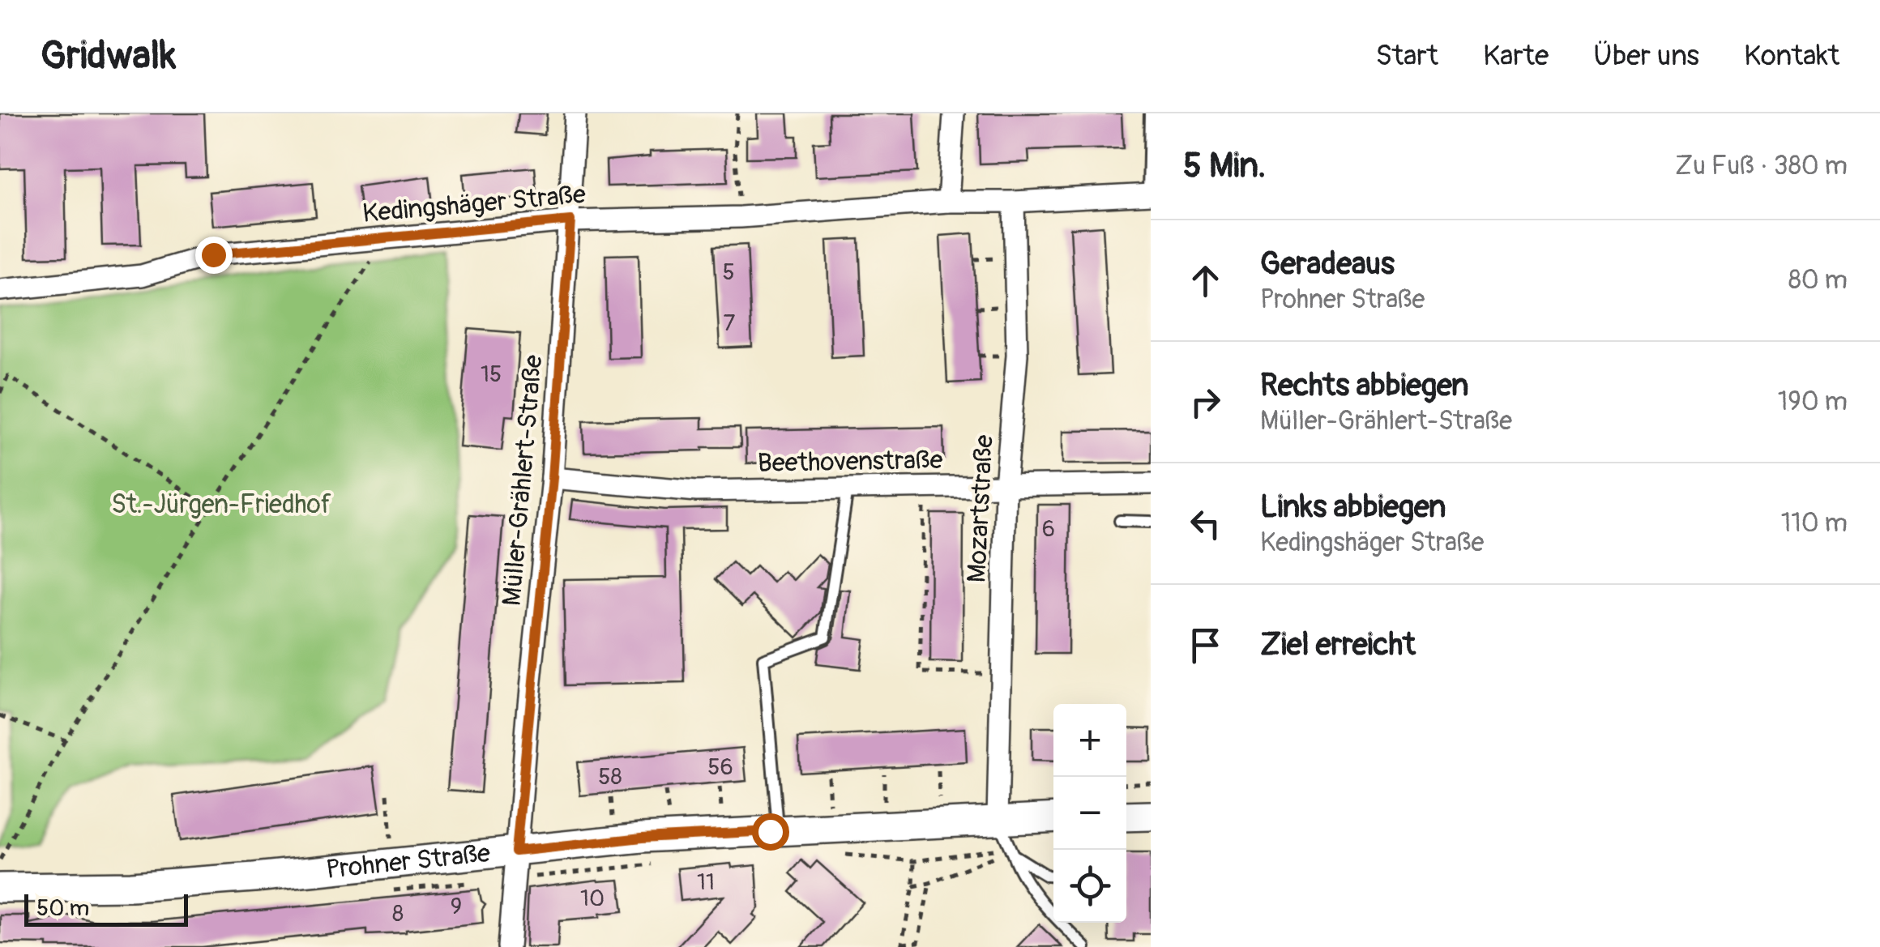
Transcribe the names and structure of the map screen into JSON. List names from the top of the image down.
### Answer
{
  "streets": {
    "main road": ["Prohner Straße"],
    "street": [
      "Kedingshäger Straße",
      "Beethovenstraße",
      "Müller-Grählert-Straße",
      "Mozartstraße"
    ]
  },
  "crossings": [
    ["Kedingshäger Straße", "Müller-Grählert-Straße"],
    ["Kedingshäger Straße", "Mozartstraße"],
    ["Beethovenstraße", "Müller-Grählert-Straße"],
    ["Beethovenstraße", "Mozartstraße"],
    ["Müller-Grählert-Straße", "Prohner Straße"],
    ["Mozartstraße", "Prohner Straße"]
  ],
  "parks": ["St.-Jürgen-Friedhof"],
  "house_numbers": [
    "5",
    "7",
    "15",
    "6",
    "56",
    "58",
    "11",
    "10",
    "9",
    "8"
  ],
  "scale_bar": "50 m",
  "page": {
    "header": "Gridwalk",
    "nav": [
      "Start",
      "Karte",
      "Über uns",
      "Kontakt"
    ],
    "heading": ["5 Min.", "Zu Fuß · 380 m"],
    "list": [
      ["Geradeaus", "Prohner Straße", "80 m"],
      ["Rechts abbiegen", "Müller-Grählert-Straße", "190 m"],
      ["Links abbiegen", "Kedingshäger Straße", "110 m"],
      "Ziel erreicht"
    ],
    "map_buttons": ["+", "−"],
    "scale": "50 m"
  }
}
